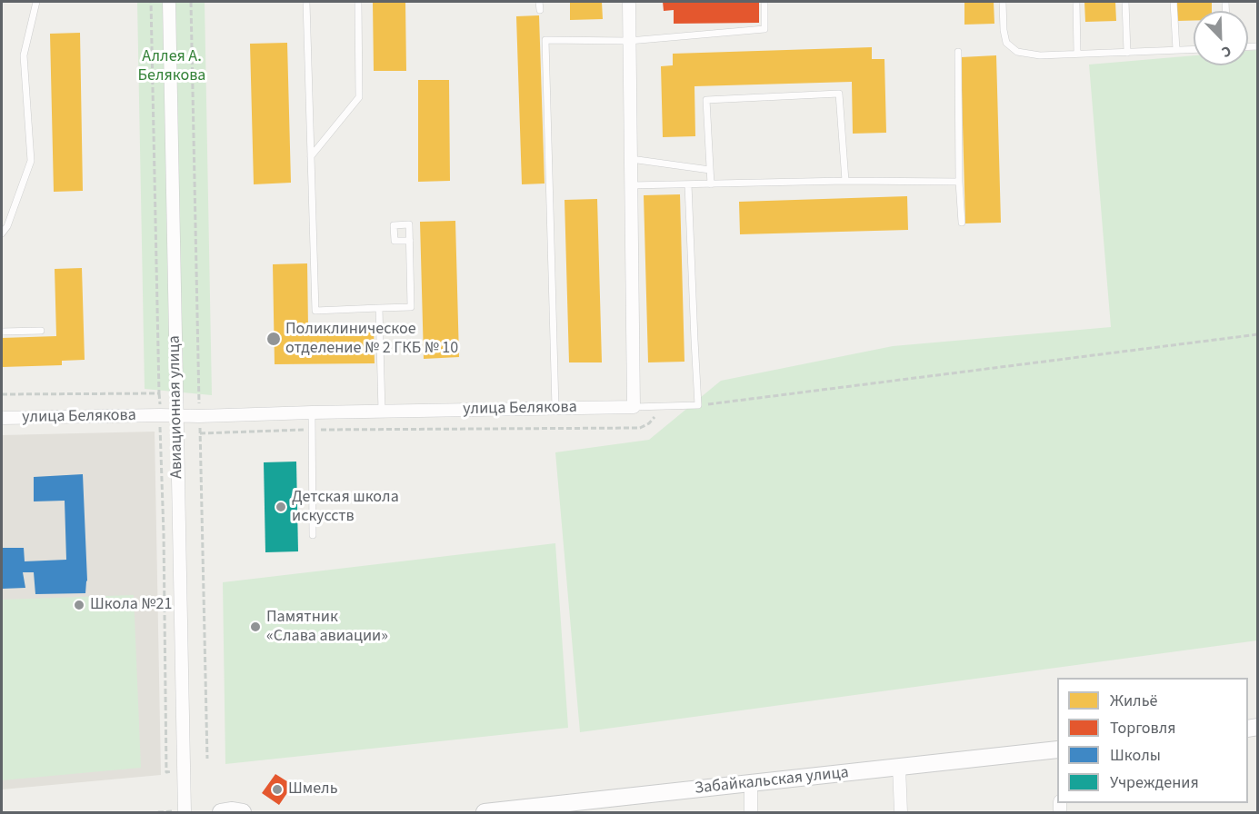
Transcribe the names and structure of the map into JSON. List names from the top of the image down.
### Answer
{
  "streets": {
    "street": ["Авиационная улица", "улица Белякова", "Забайкальская улица"]
  },
  "crossings": [
    ["Авиационная улица", "улица Белякова"]
  ],
  "parks": ["Аллея А. Белякова"],
  "places": [
    "Поликлиническое отделение № 2 ГКБ № 10",
    "Детская школа искусств",
    "Школа №21",
    "Памятник «Слава авиации»",
    "Шмель"
  ],
  "legend": [
    "Жильё",
    "Торговля",
    "Школы",
    "Учреждения"
  ],
  "north": "bottom right"
}
